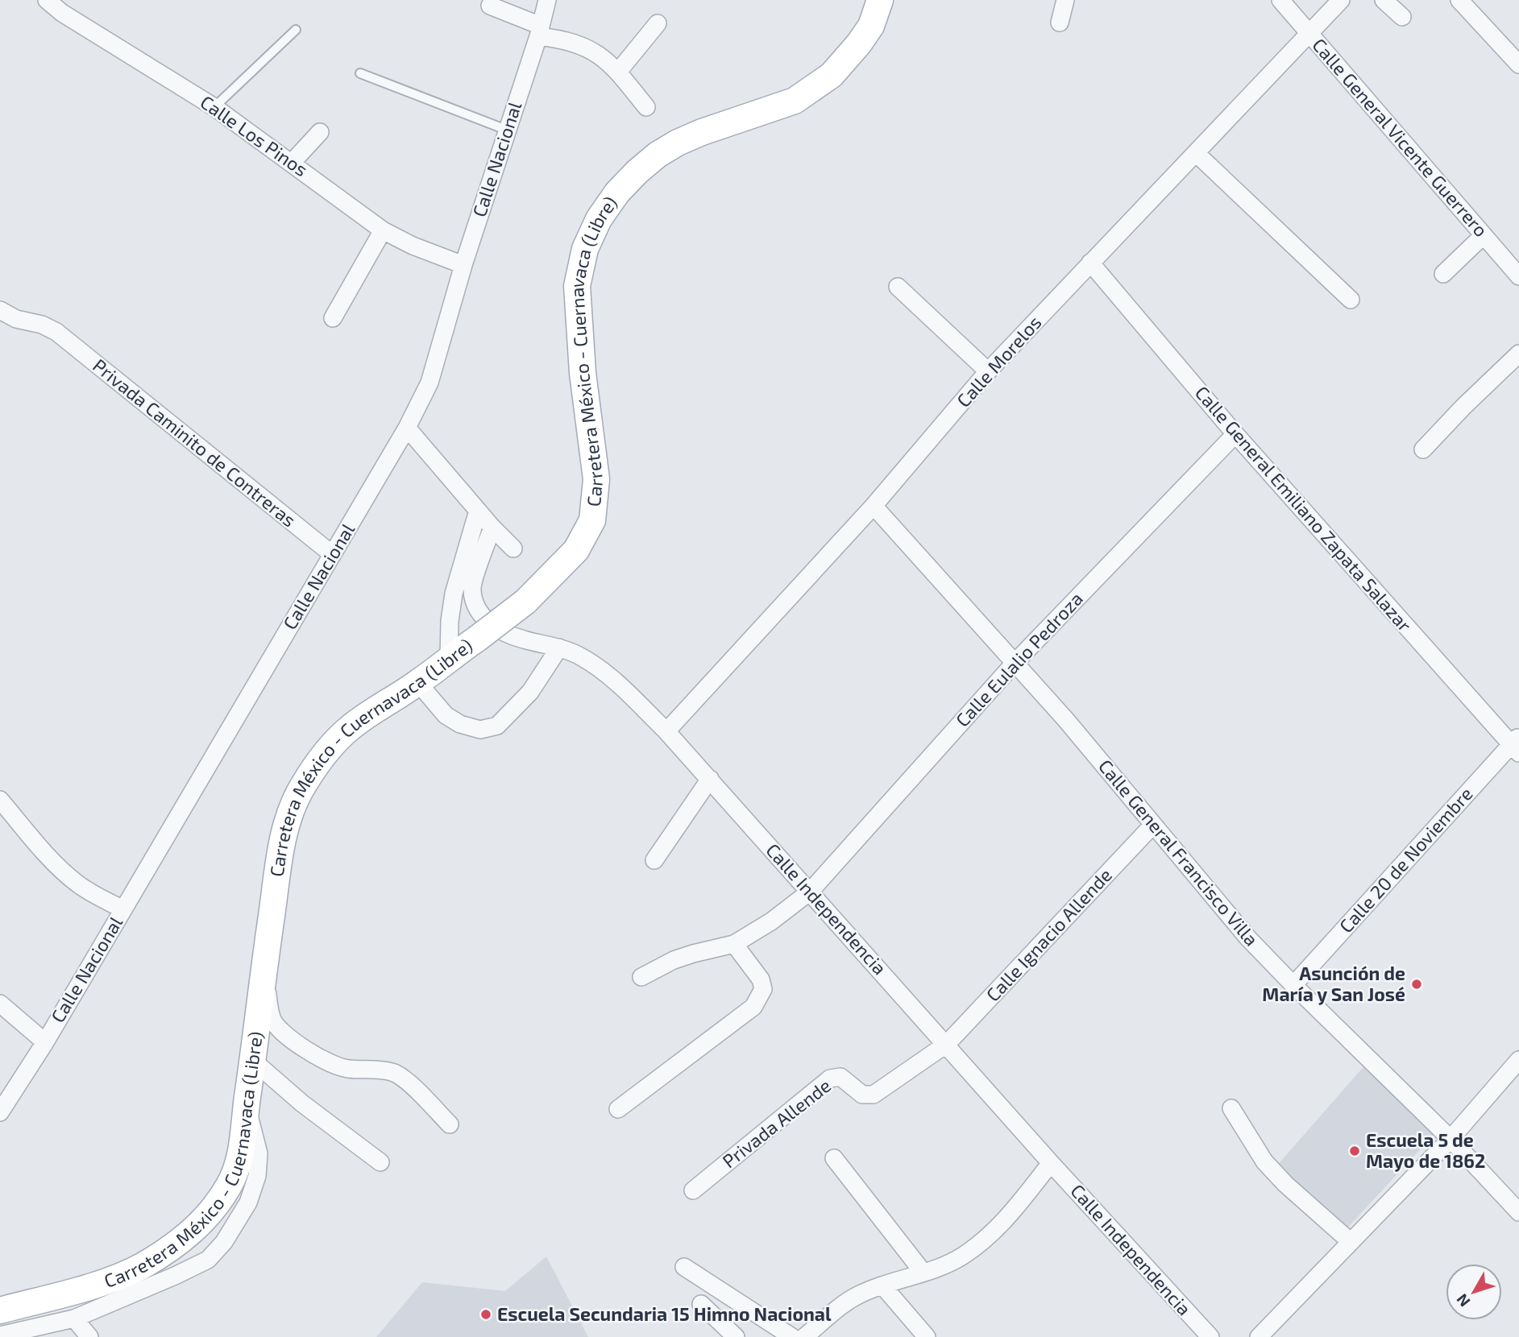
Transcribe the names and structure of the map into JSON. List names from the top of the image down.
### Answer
{
  "streets": {
    "main road": ["Carretera México - Cuernavaca (Libre)"],
    "street": [
      "Calle Los Pinos",
      "Calle General Vicente Guerrero",
      "Calle Nacional",
      "Calle Morelos",
      "Privada Caminito de Contreras",
      "Calle General Emiliano Zapata Salazar",
      "Calle Eulalio Pedroza",
      "Calle General Francisco Villa",
      "Calle 20 de Noviembre",
      "Calle Independencia",
      "Calle Ignacio Allende",
      "Privada Allende"
    ]
  },
  "crossings": [
    ["Calle Los Pinos", "Calle Nacional"],
    ["Calle General Vicente Guerrero", "Calle Morelos"],
    ["Calle Nacional", "Privada Caminito de Contreras"],
    ["Calle Morelos", "Calle General Emiliano Zapata Salazar"],
    ["Calle Morelos", "Calle General Francisco Villa"],
    ["Calle Morelos", "Calle Independencia"],
    ["Calle General Emiliano Zapata Salazar", "Calle Eulalio Pedroza"],
    ["Calle General Emiliano Zapata Salazar", "Calle 20 de Noviembre"],
    ["Calle Eulalio Pedroza", "Calle General Francisco Villa"],
    ["Calle Eulalio Pedroza", "Calle Independencia"],
    ["Calle General Francisco Villa", "Calle 20 de Noviembre"],
    ["Calle General Francisco Villa", "Calle Ignacio Allende"],
    ["Calle Independencia", "Calle Ignacio Allende"],
    ["Calle Independencia", "Privada Allende"],
    ["Calle Ignacio Allende", "Privada Allende"]
  ],
  "places": ["Asunción de María y San José", "Escuela 5 de Mayo de 1862", "Escuela Secundaria 15 Himno Nacional"],
  "north": "bottom left"
}
